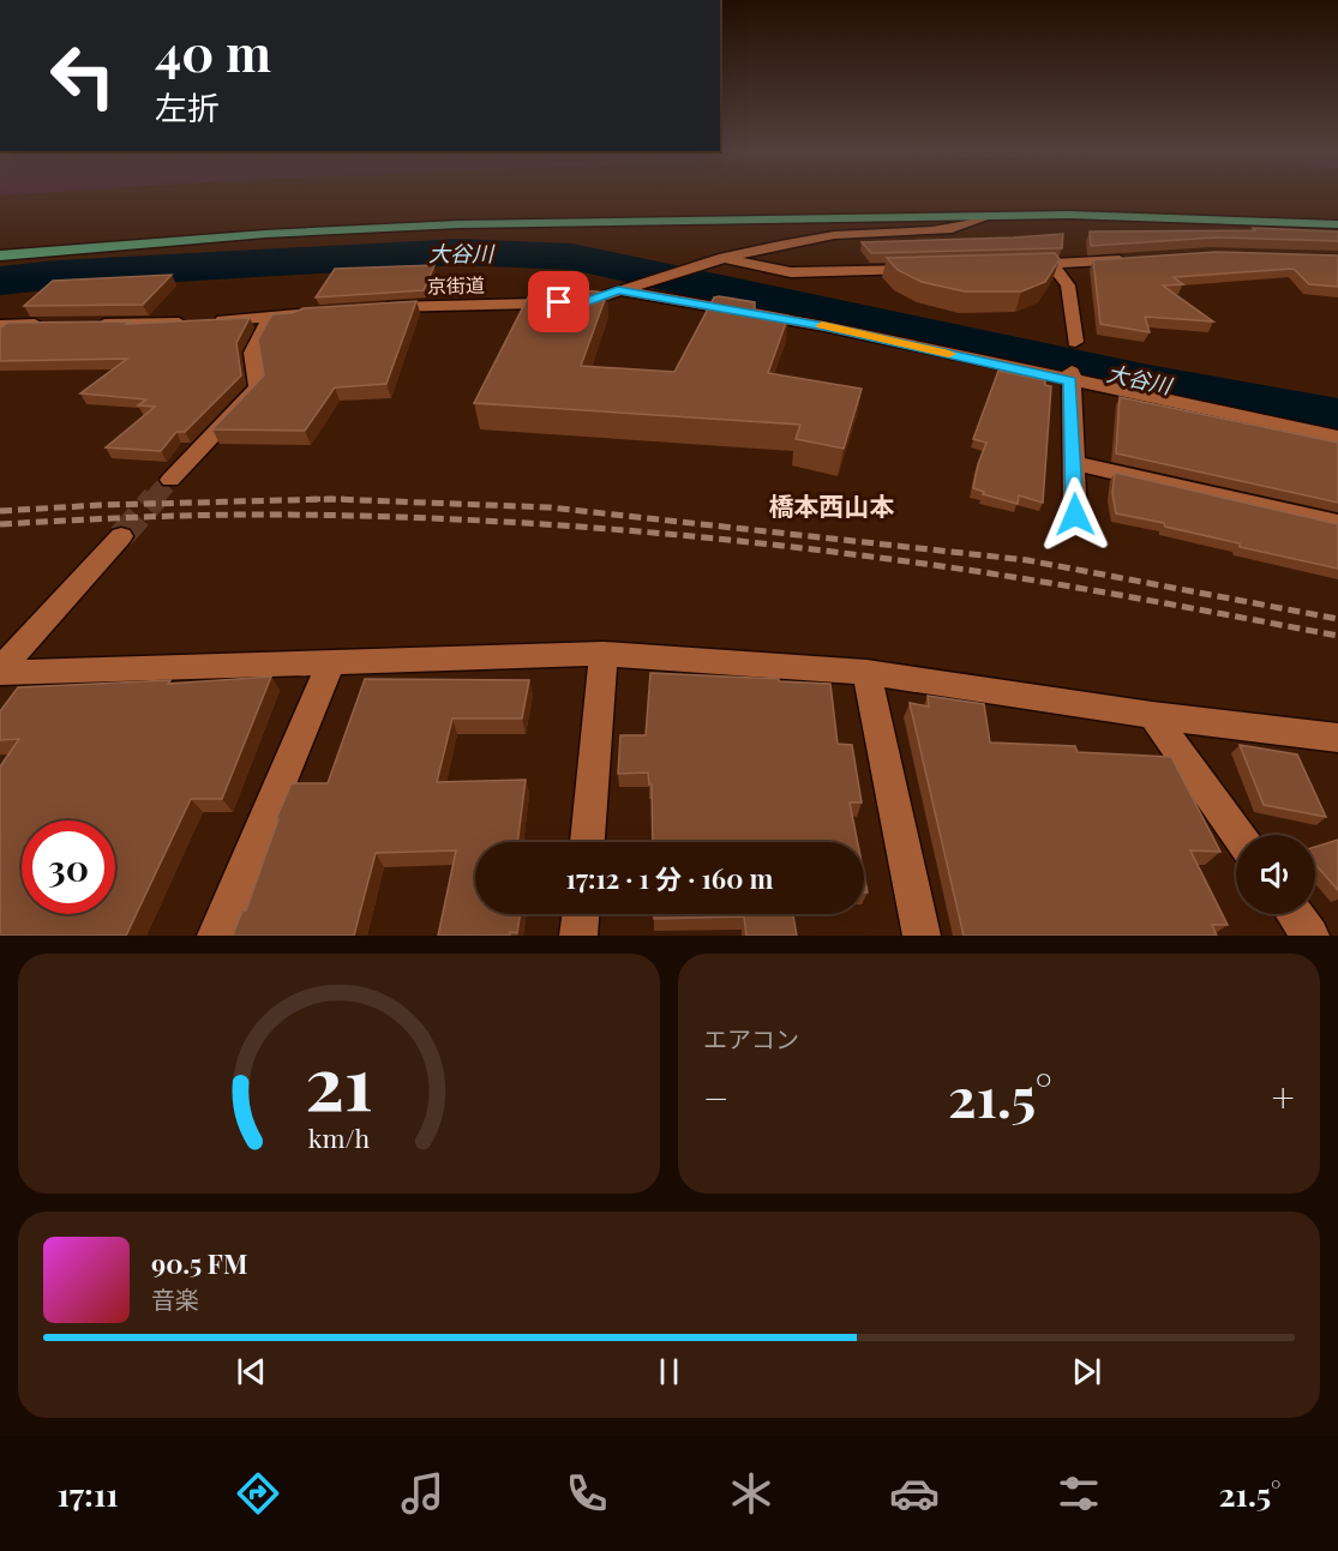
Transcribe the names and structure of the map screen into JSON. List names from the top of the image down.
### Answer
{
  "streets": {
    "street": ["京街道"]
  },
  "districts": ["橋本西山本"],
  "water": ["大谷川"],
  "page": {
    "turn": ["40 m", "左折"],
    "limit": "30",
    "trip": "17:12 · 1 分 · 160 m",
    "tile": "エアコン",
    "heat": ["−", "21.5°", "+"],
    "song": ["90.5 FM", "音楽"],
    "tabs": ["17:11", "21.5°"],
    "gauge": ["21", "km/h"]
  }
}
